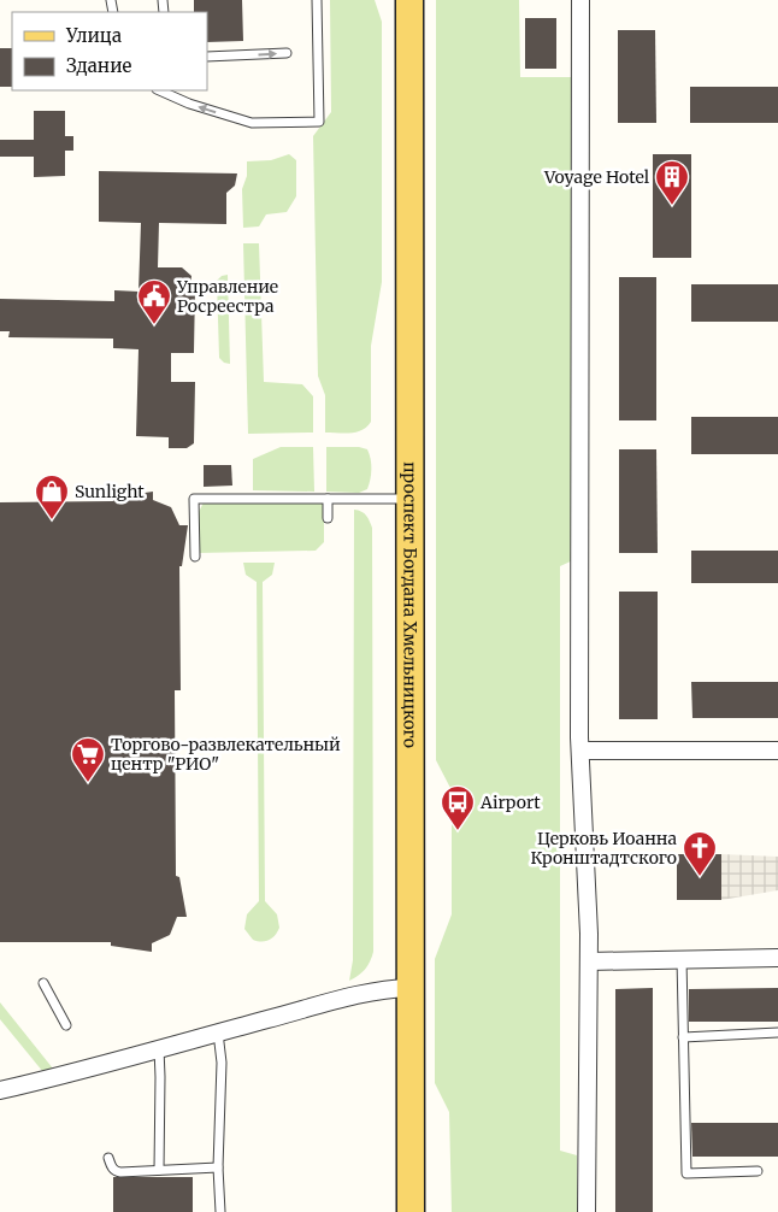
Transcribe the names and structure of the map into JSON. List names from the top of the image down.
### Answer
{
  "streets": {
    "main road": ["проспект Богдана Хмельницкого"]
  },
  "places": {
    "building": ["Voyage Hotel"],
    "public building": ["Управление Росреестра"],
    "shop": ["Sunlight"],
    "supermarket": ["Торгово-развлекательный центр \"РИО\""],
    "bus stop": ["Airport"],
    "church": ["Церковь Иоанна Кронштадтского"]
  },
  "legend": ["Улица", "Здание"]
}
